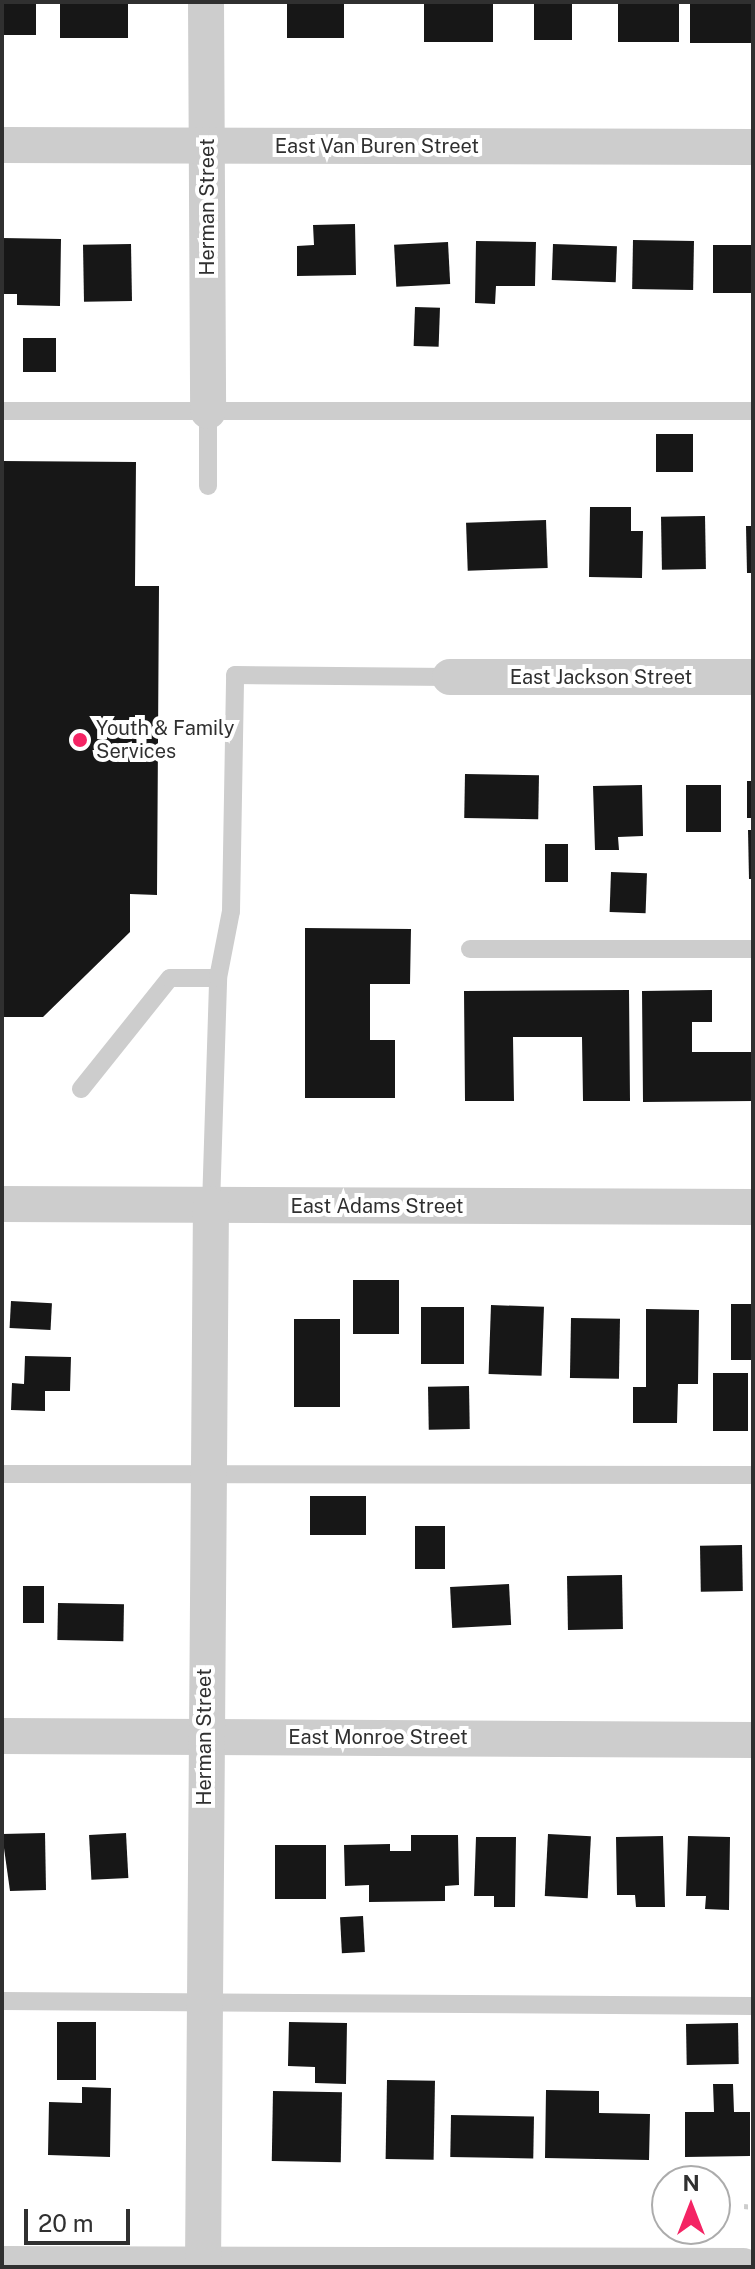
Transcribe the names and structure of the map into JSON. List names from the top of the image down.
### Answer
{
  "streets": {
    "street": [
      "East Van Buren Street",
      "Herman Street",
      "East Jackson Street",
      "East Adams Street",
      "East Monroe Street"
    ]
  },
  "crossings": [
    ["East Van Buren Street", "Herman Street"],
    ["Herman Street", "East Adams Street"],
    ["Herman Street", "East Monroe Street"]
  ],
  "places": ["Youth & Family Services"],
  "scale_bar": "20 m",
  "north": "top"
}
